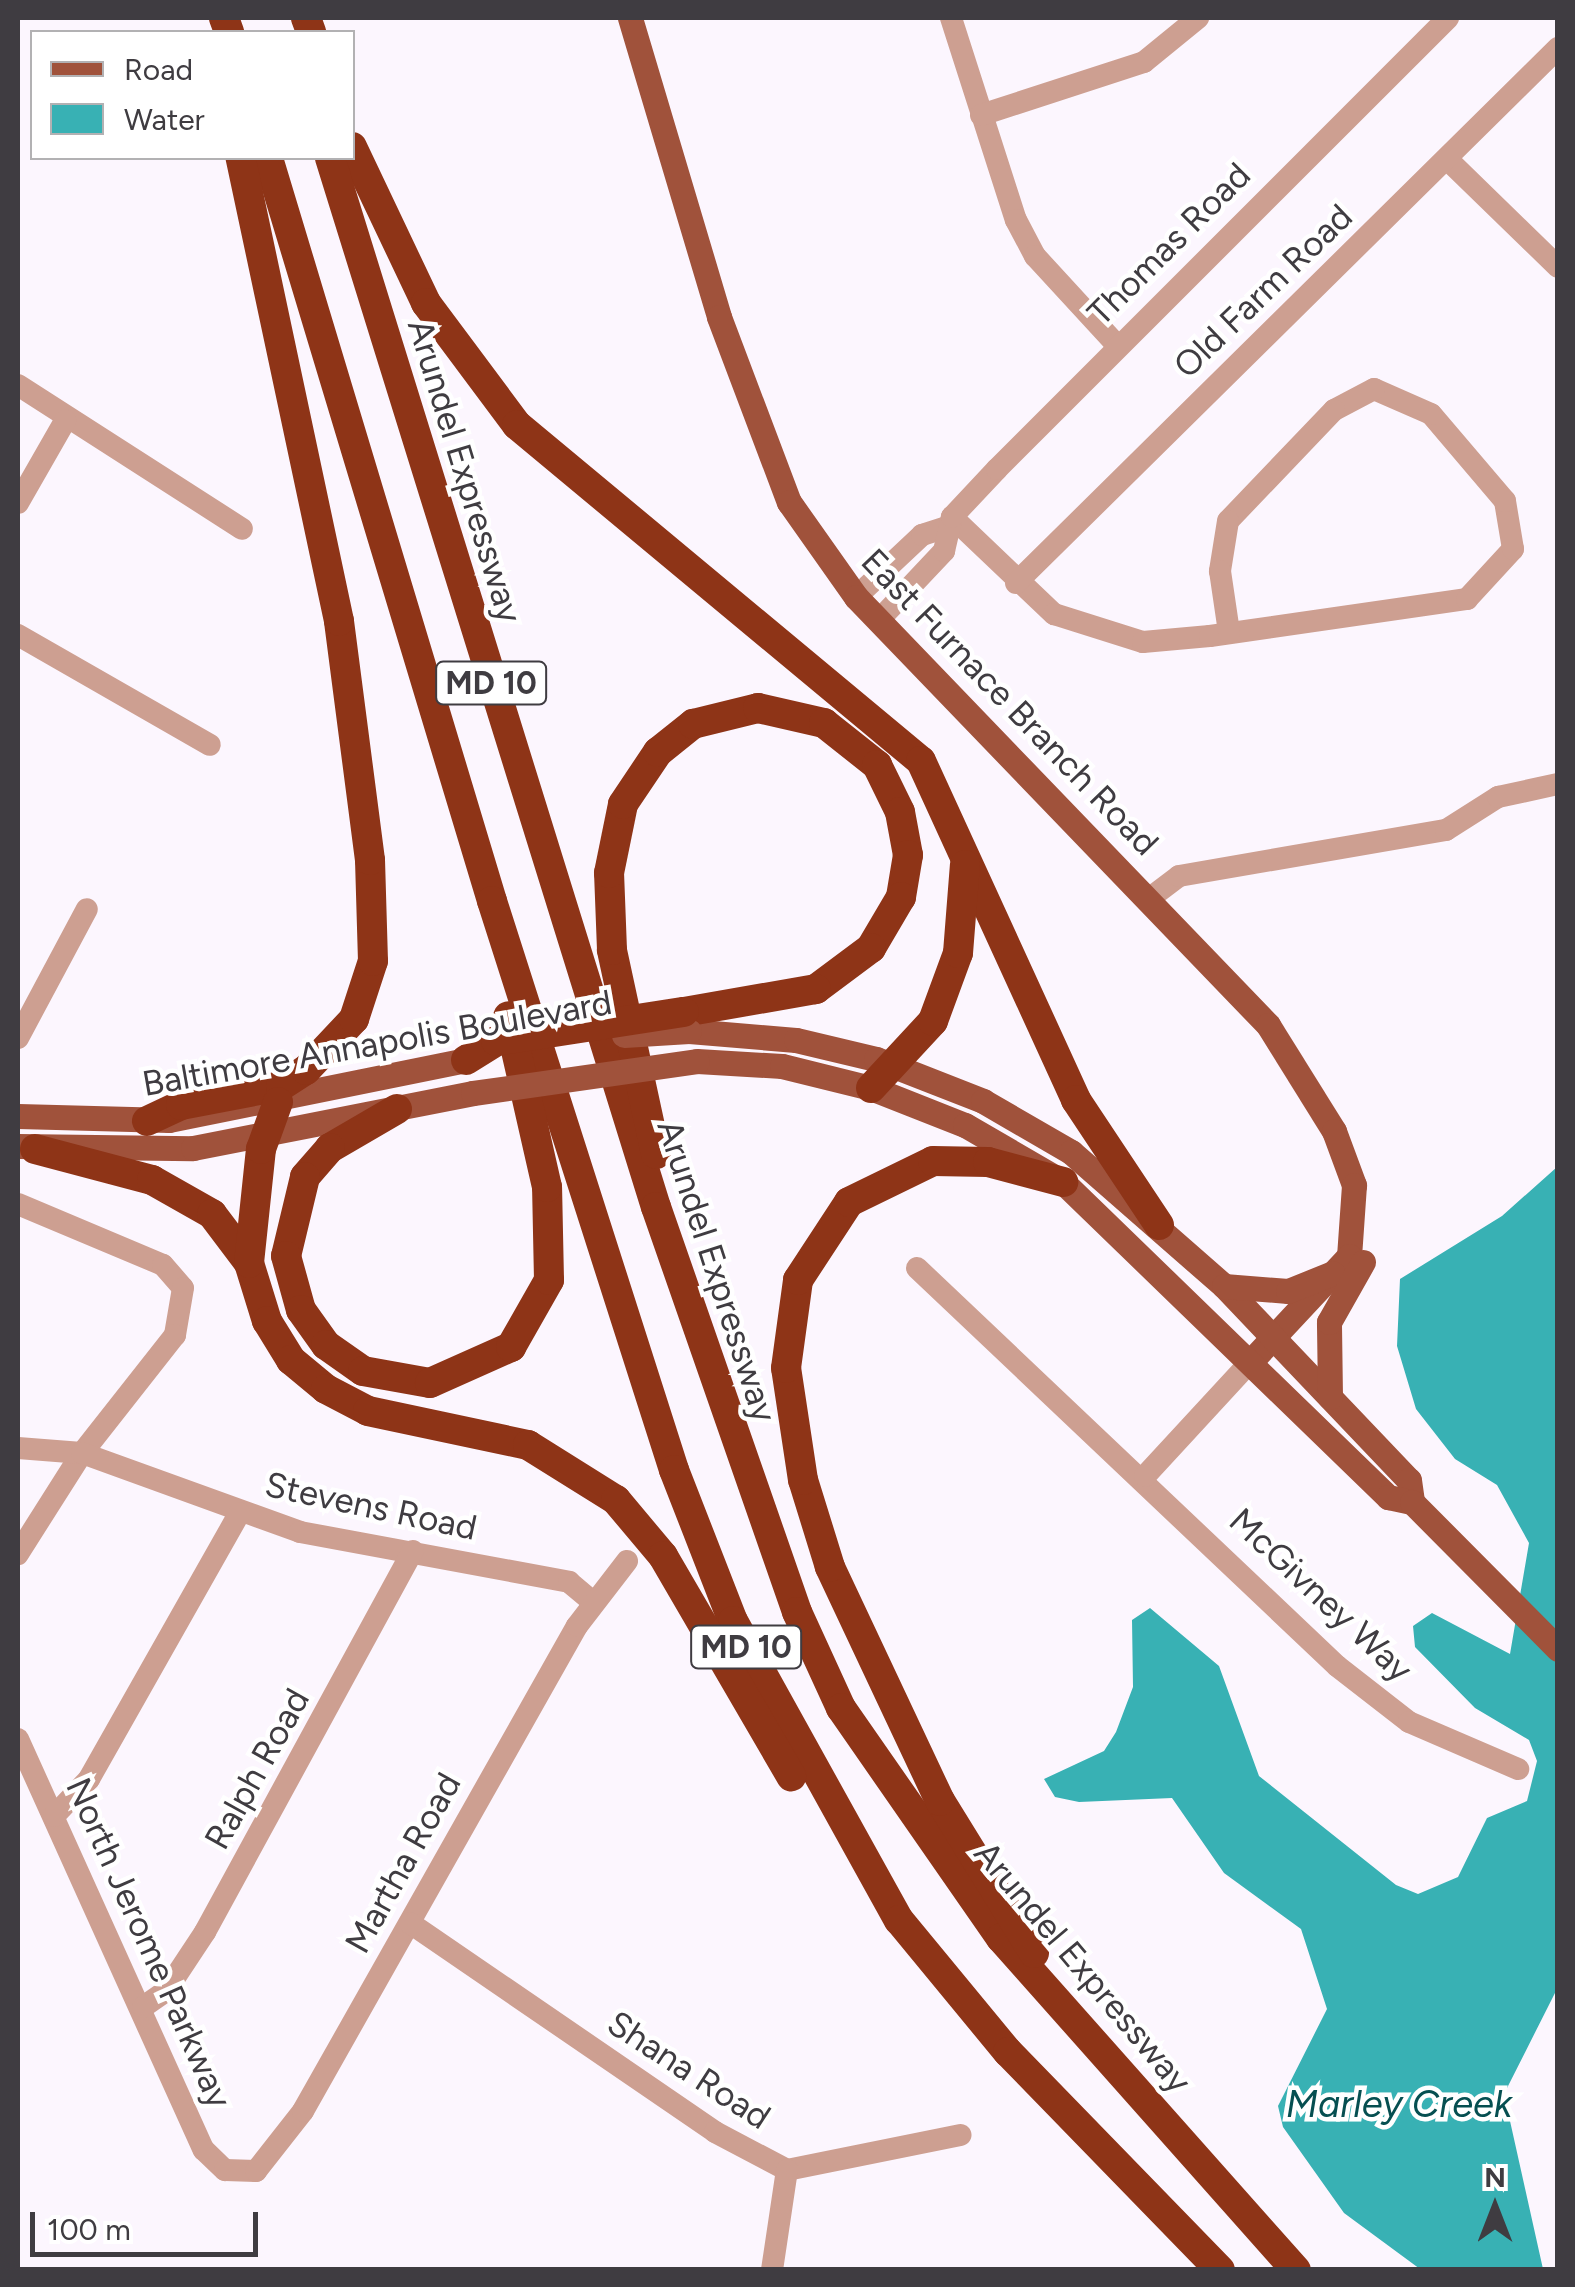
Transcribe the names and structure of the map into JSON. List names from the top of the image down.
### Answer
{
  "streets": {
    "highway": ["Arundel Expressway", "MD 10"],
    "main road": ["East Furnace Branch Road", "Baltimore Annapolis Boulevard"],
    "street": [
      "Thomas Road",
      "Old Farm Road",
      "Stevens Road",
      "McGivney Way",
      "Ralph Road",
      "Martha Road",
      "North Jerome Parkway",
      "Shana Road"
    ]
  },
  "crossings": [
    ["Thomas Road", "East Furnace Branch Road"],
    ["East Furnace Branch Road", "Baltimore Annapolis Boulevard"],
    ["Stevens Road", "Ralph Road"],
    ["Stevens Road", "Martha Road"],
    ["Ralph Road", "North Jerome Parkway"],
    ["Martha Road", "North Jerome Parkway"],
    ["Martha Road", "Shana Road"]
  ],
  "water": ["Marley Creek"],
  "legend": ["Road", "Water"],
  "scale_bar": "100 m",
  "north": "top"
}
